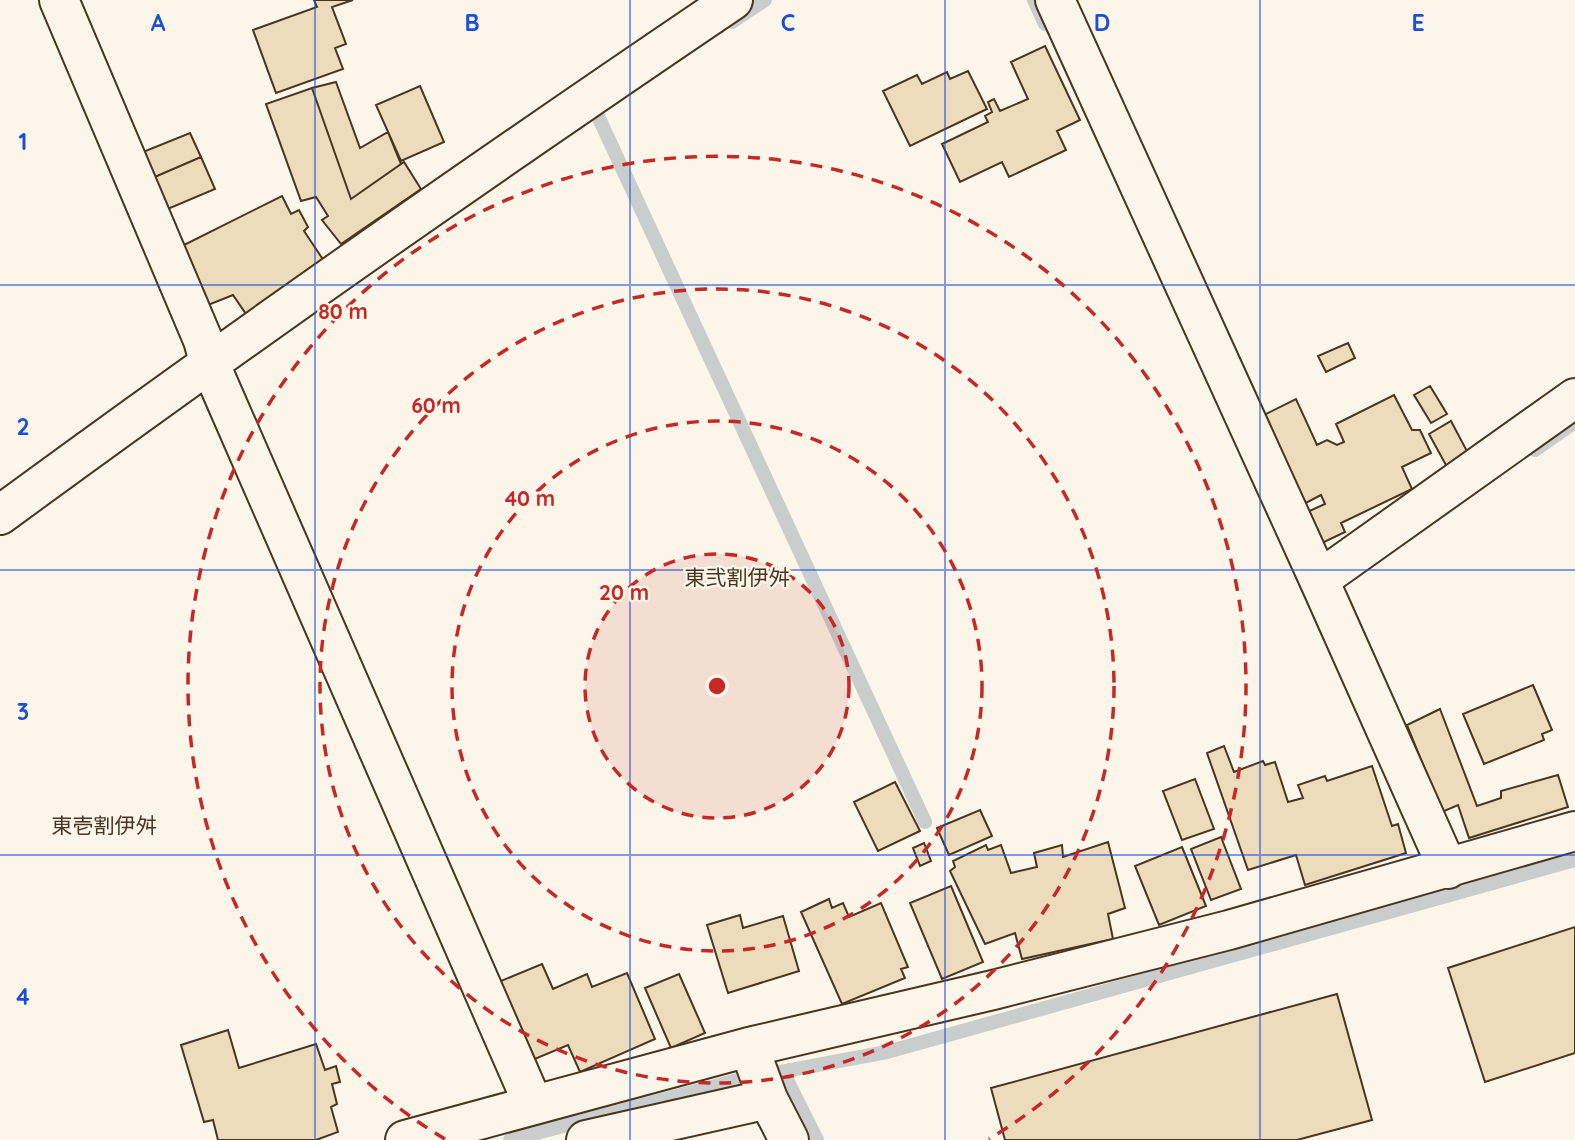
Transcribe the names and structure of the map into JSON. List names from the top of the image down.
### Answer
{
  "districts": ["東弐割伊舛", "東壱割伊舛"],
  "grid": {
    "columns": [
      "A",
      "B",
      "C",
      "D",
      "E"
    ],
    "rows": [
      "1",
      "2",
      "3",
      "4"
    ]
  },
  "rings": [
    "80 m",
    "60 m",
    "40 m",
    "20 m"
  ]
}
